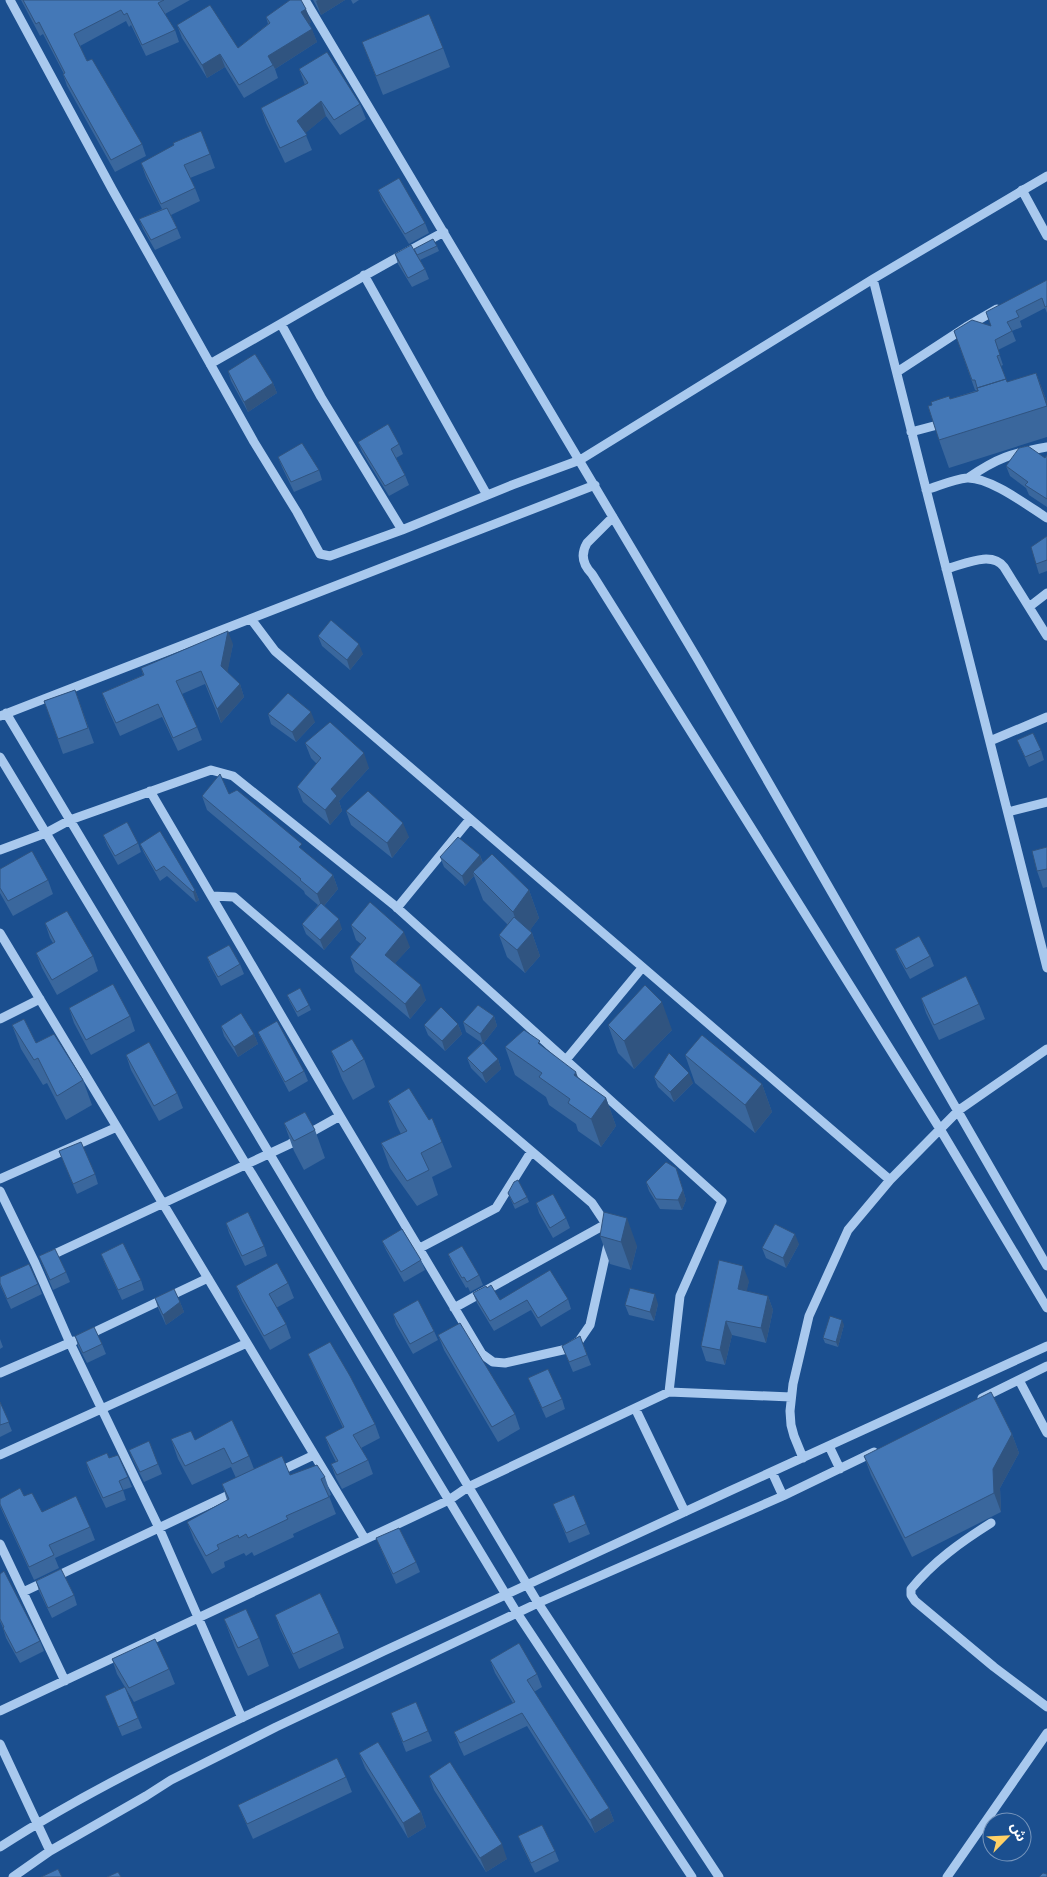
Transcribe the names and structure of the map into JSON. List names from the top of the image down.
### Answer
{
  "north": "top right"
}
